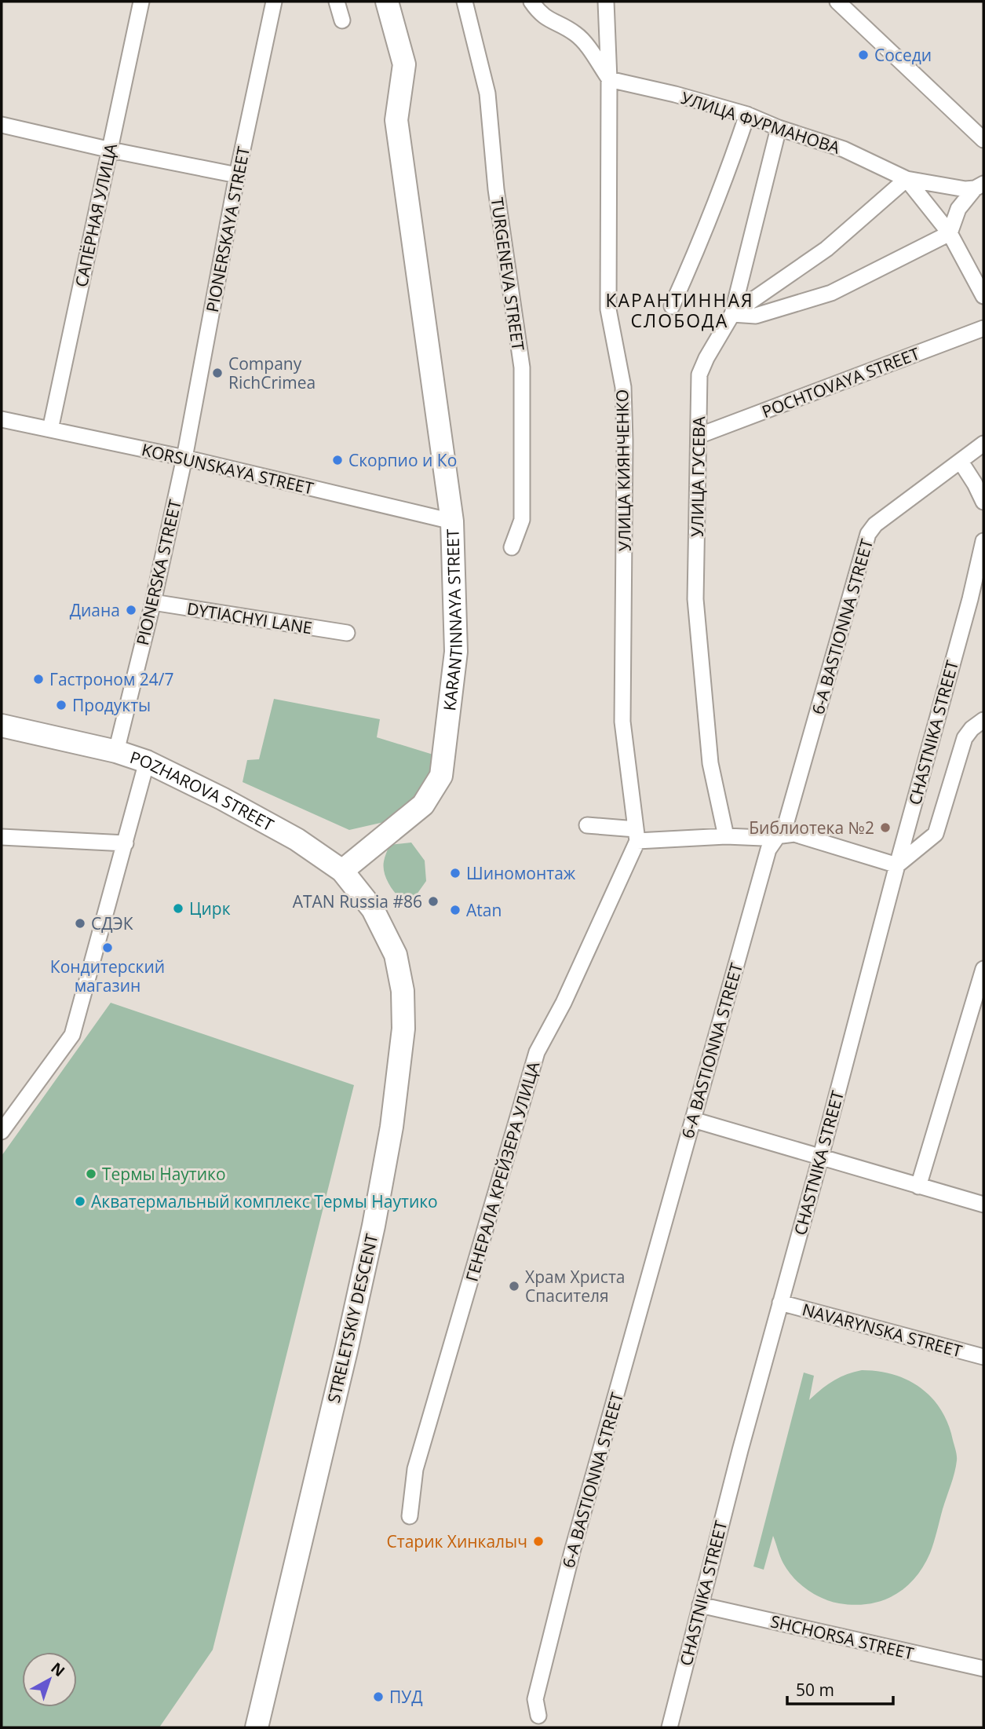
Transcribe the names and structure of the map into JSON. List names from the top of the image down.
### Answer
{
  "streets": {
    "main road": ["KARANTINNAYA STREET", "POZHAROVA STREET", "STRELETSKIY DESCENT"],
    "street": [
      "УЛИЦА ФУРМАНОВА",
      "САПЁРНАЯ УЛИЦА",
      "PIONERSKAYA STREET",
      "TURGENEVA STREET",
      "POCHTOVAYA STREET",
      "KORSUNSKAYA STREET",
      "УЛИЦА КИЯНЧЕНКО",
      "УЛИЦА ГУСЕВА",
      "PIONERSKA STREET",
      "DYTIACHYI LANE",
      "6-A BASTIONNA STREET",
      "CHASTNIKA STREET",
      "ГЕНЕРАЛА КРЕЙЗЕРА УЛИЦА",
      "NAVARYNSKA STREET",
      "SHCHORSA STREET"
    ]
  },
  "crossings": [
    ["УЛИЦА ФУРМАНОВА", "УЛИЦА КИЯНЧЕНКО"],
    ["УЛИЦА ФУРМАНОВА", "УЛИЦА ГУСЕВА"],
    ["САПЁРНАЯ УЛИЦА", "KORSUNSKAYA STREET"],
    ["PIONERSKAYA STREET", "KORSUNSKAYA STREET"],
    ["PIONERSKAYA STREET", "PIONERSKA STREET"],
    ["POCHTOVAYA STREET", "УЛИЦА ГУСЕВА"],
    ["KORSUNSKAYA STREET", "PIONERSKA STREET"],
    ["KORSUNSKAYA STREET", "KARANTINNAYA STREET"],
    ["УЛИЦА КИЯНЧЕНКО", "ГЕНЕРАЛА КРЕЙЗЕРА УЛИЦА"],
    ["PIONERSKA STREET", "DYTIACHYI LANE"],
    ["PIONERSKA STREET", "POZHAROVA STREET"],
    ["KARANTINNAYA STREET", "POZHAROVA STREET"],
    ["CHASTNIKA STREET", "NAVARYNSKA STREET"],
    ["CHASTNIKA STREET", "SHCHORSA STREET"],
    ["POZHAROVA STREET", "STRELETSKIY DESCENT"]
  ],
  "districts": ["КАРАНТИННАЯ СЛОБОДА"],
  "places": [
    "Соседи",
    "Company RichCrimea",
    "Скорпио и Ко",
    "Диана",
    "Гастроном 24/7",
    "Продукты",
    "Библиотека №2",
    "Шиномонтаж",
    "ATAN Russia #86",
    "Цирк",
    "Atan",
    "СДЭК",
    "Кондитерский магазин",
    "Термы Наутико",
    "Акватермальный комплекс Термы Наутико",
    "Храм Христа Спасителя",
    "Старик Хинкалыч",
    "ПУД"
  ],
  "scale_bar": "50 m",
  "north": "top right"
}
